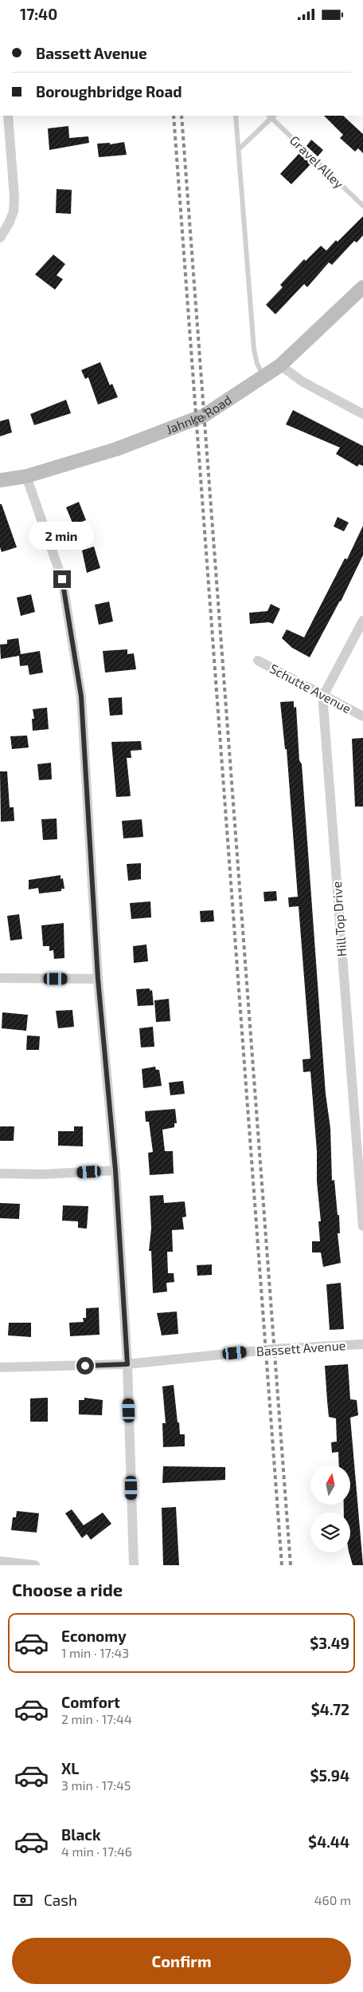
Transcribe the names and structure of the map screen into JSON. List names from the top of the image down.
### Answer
{
  "streets": {
    "main road": ["Jahnke Road"],
    "street": ["Schutte Avenue", "Hill Top Drive", "Bassett Avenue"],
    "lane": ["Gravel Alley"]
  },
  "crossings": [
    ["Schutte Avenue", "Hill Top Drive"]
  ],
  "north": "top",
  "page": {
    "status": "17:40",
    "banner": ["Bassett Avenue", "Boroughbridge Road"],
    "bubble": "2 min",
    "heading": "Choose a ride",
    "list": [
      {
        "name": "Economy",
        "note": "1 min · 17:43",
        "value": "$3.49"
      },
      {
        "name": "Comfort",
        "note": "2 min · 17:44",
        "value": "$4.72"
      },
      {
        "name": "XL",
        "note": "3 min · 17:45",
        "value": "$5.94"
      },
      {
        "name": "Black",
        "note": "4 min · 17:46",
        "value": "$4.44"
      }
    ],
    "pay": ["Cash", "460 m"],
    "buttons": "Confirm"
  }
}
